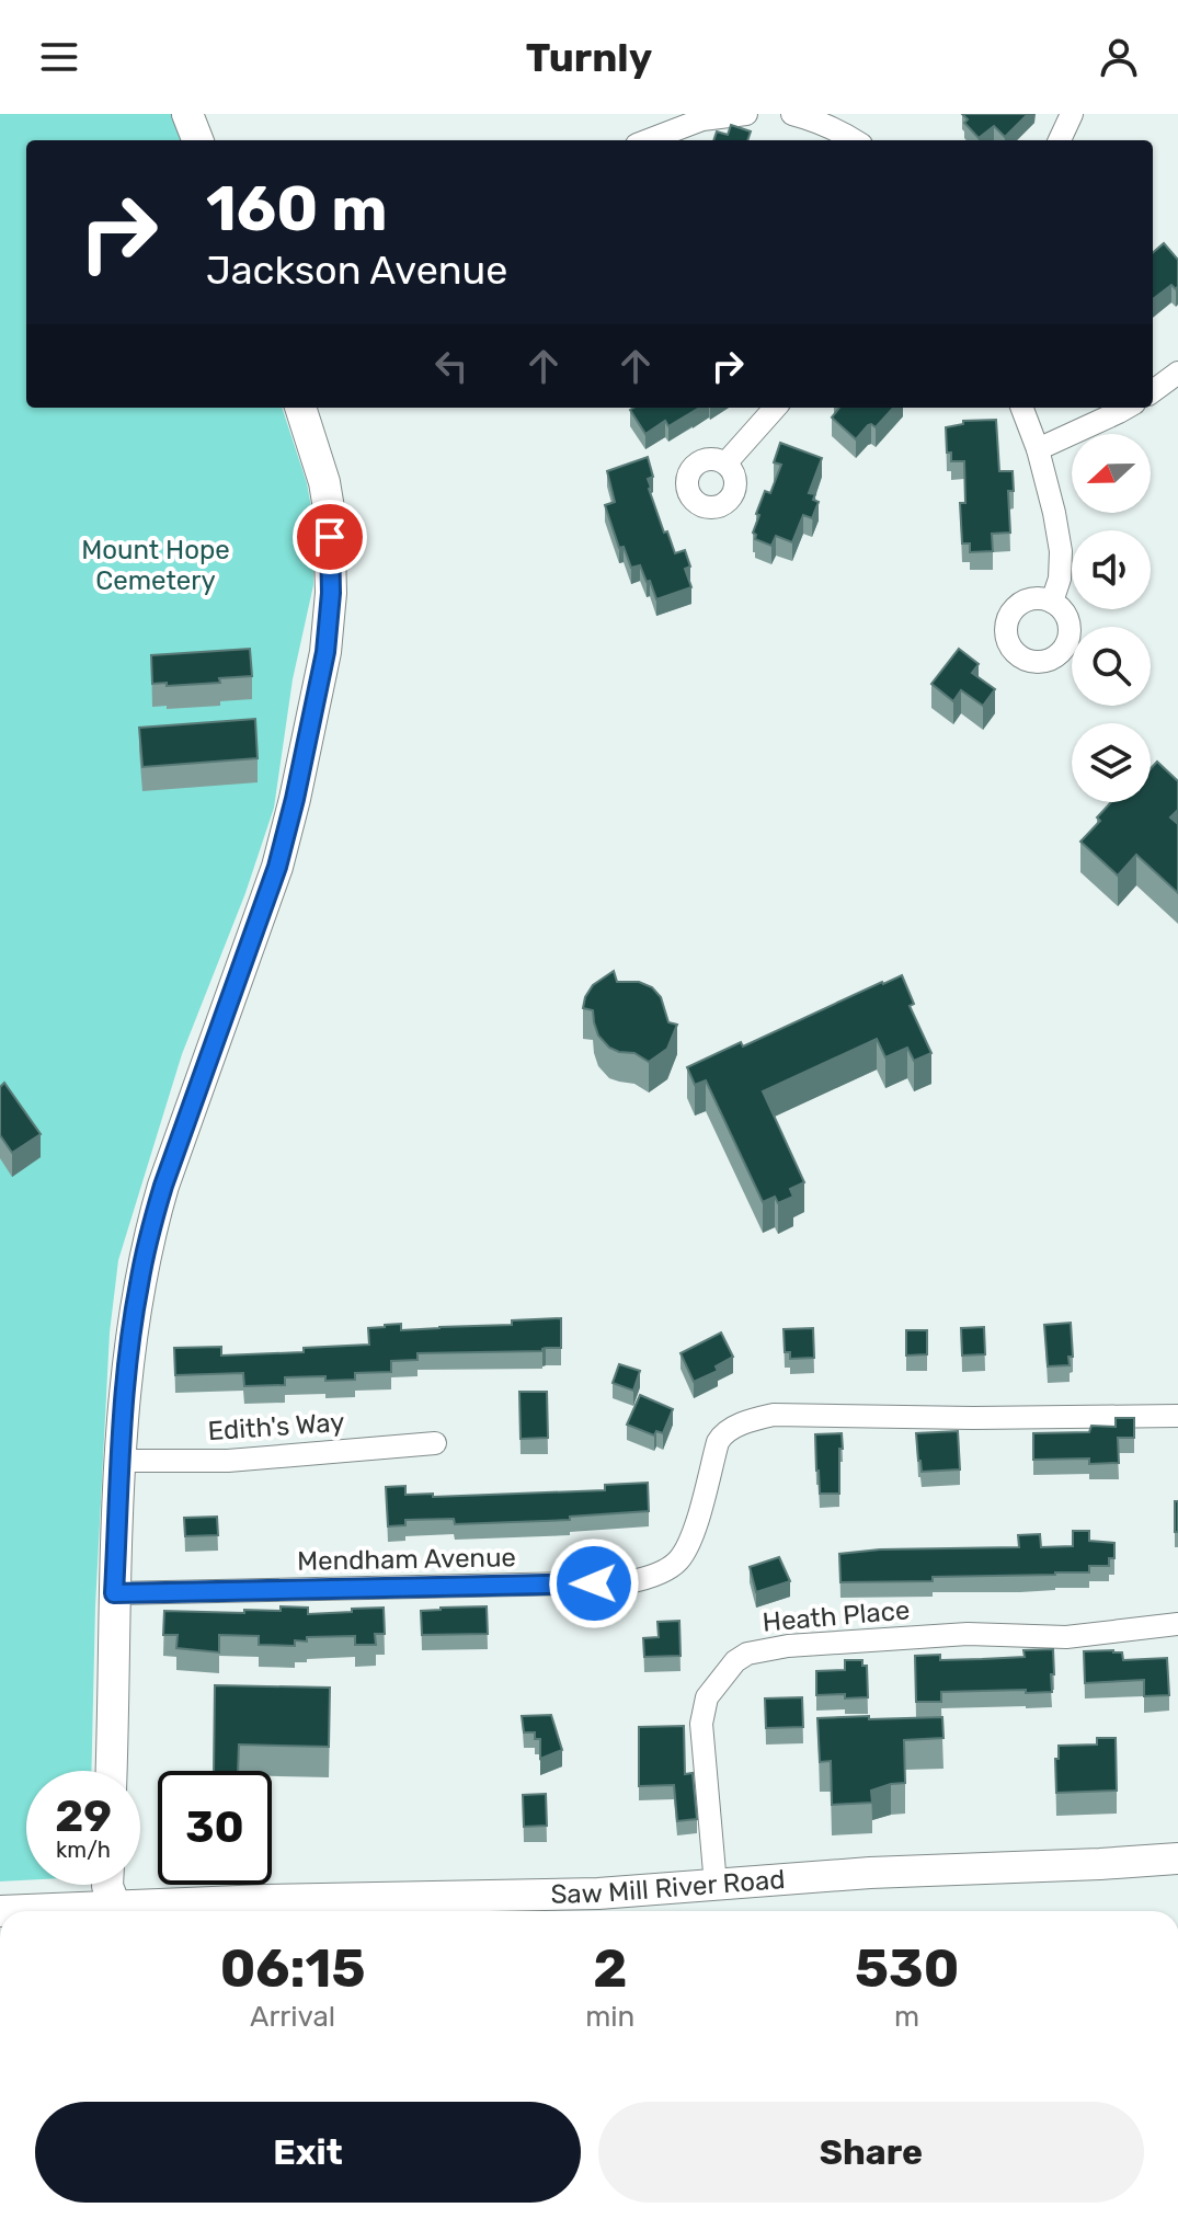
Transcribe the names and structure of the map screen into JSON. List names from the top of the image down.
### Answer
{
  "streets": {
    "main road": ["Saw Mill River Road"],
    "street": ["Edith's Way", "Mendham Avenue", "Heath Place"]
  },
  "crossings": [
    ["Heath Place", "Saw Mill River Road"]
  ],
  "parks": ["Mount Hope Cemetery"],
  "north": "left",
  "page": {
    "header": "Turnly",
    "turn": ["160 m", "Jackson Avenue"],
    "speed": "29 km/h",
    "limit": "30",
    "eta": [
      "06:15",
      "Arrival",
      "2",
      "min",
      "530",
      "m"
    ],
    "buttons": ["Exit", "Share"]
  }
}
